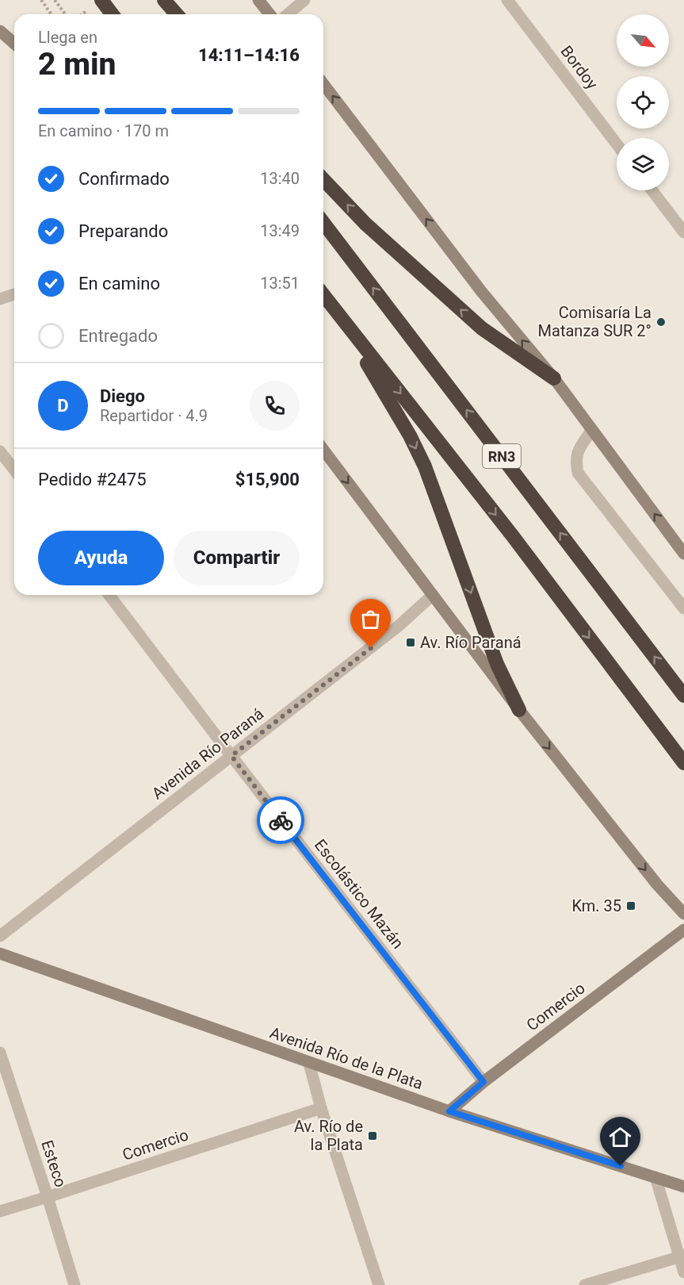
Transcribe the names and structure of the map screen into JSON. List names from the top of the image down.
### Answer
{
  "streets": {
    "highway": ["RN3"],
    "street": [
      "Bordoy",
      "Avenida Río Paraná",
      "Escolástico Mazán",
      "Comercio",
      "Avenida Río de la Plata",
      "Esteco"
    ]
  },
  "crossings": [
    ["Avenida Río Paraná", "Escolástico Mazán"],
    ["Escolástico Mazán", "Comercio"],
    ["Comercio", "Avenida Río de la Plata"],
    ["Comercio", "Esteco"]
  ],
  "places": {
    "other": ["Comisaría La Matanza SUR 2°"],
    "transit": ["Av. Río Paraná", "Km. 35", "Av. Río de la Plata"]
  },
  "north": "bottom right",
  "page": {
    "heading": ["2 min", "Llega en", "14:11–14:16"],
    "panel": [
      "Diego",
      "Repartidor · 4.9",
      "Pedido #2475",
      "$15,900"
    ],
    "bar": "En camino · 170 m",
    "list": [
      ["Confirmado", "13:40"],
      ["Preparando", "13:49"],
      ["En camino", "13:51"],
      "Entregado"
    ],
    "round": "D",
    "buttons": ["Ayuda", "Compartir"]
  }
}
